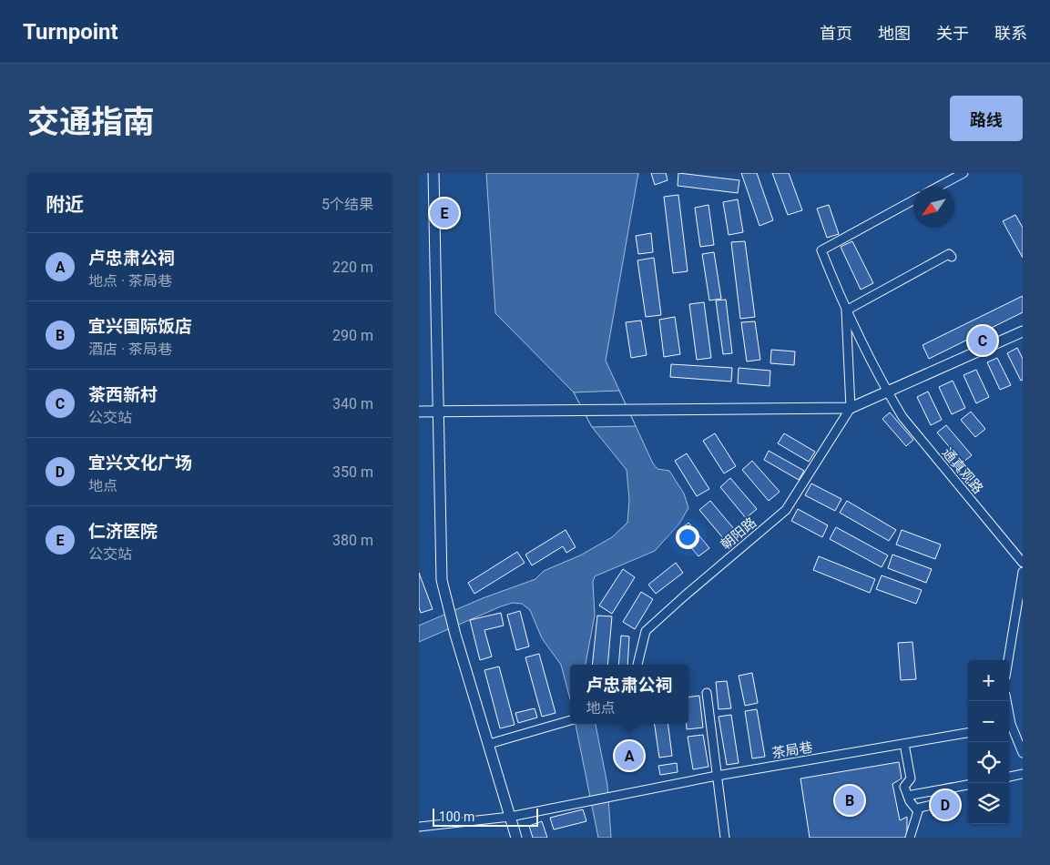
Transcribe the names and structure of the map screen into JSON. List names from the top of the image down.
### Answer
{
  "streets": {
    "street": ["通真观路", "朝阳路", "茶局巷"]
  },
  "scale_bar": "100 m",
  "north": "bottom left",
  "page": {
    "header": "Turnpoint",
    "nav": [
      "首页",
      "地图",
      "关于",
      "联系"
    ],
    "title": "交通指南",
    "buttons": "路线",
    "heading": ["附近", "5个结果"],
    "pins": [
      "E",
      "C",
      "A",
      "B",
      "D"
    ],
    "list": [
      {
        "mark": "A",
        "name": "卢忠肃公祠",
        "note": "地点 · 茶局巷",
        "value": "220 m"
      },
      {
        "mark": "B",
        "name": "宜兴国际饭店",
        "note": "酒店 · 茶局巷",
        "value": "290 m"
      },
      {
        "mark": "C",
        "name": "茶西新村",
        "note": "公交站",
        "value": "340 m"
      },
      {
        "mark": "D",
        "name": "宜兴文化广场",
        "note": "地点",
        "value": "350 m"
      },
      {
        "mark": "E",
        "name": "仁济医院",
        "note": "公交站",
        "value": "380 m"
      }
    ],
    "map_buttons": ["+", "−"],
    "popup": ["卢忠肃公祠", "地点"],
    "scale": "100 m"
  }
}
